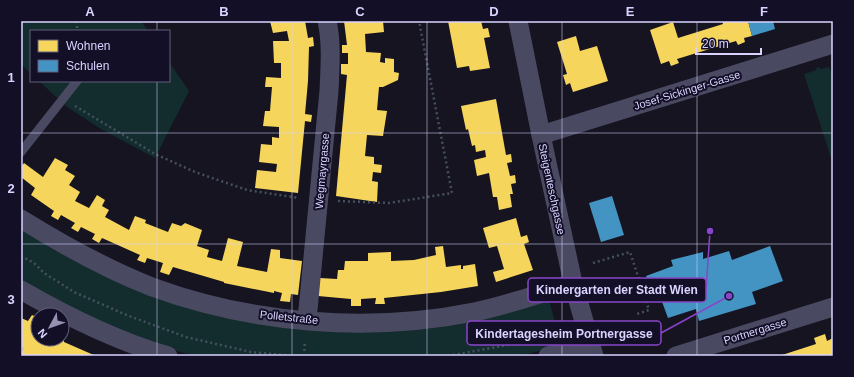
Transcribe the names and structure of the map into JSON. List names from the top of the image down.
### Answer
{
  "streets": {
    "street": [
      "Josef-Sickinger-Gasse",
      "Wegmayrgasse",
      "Steigenteschgasse",
      "Polletstraße",
      "Portnergasse"
    ]
  },
  "crossings": [
    ["Josef-Sickinger-Gasse", "Steigenteschgasse"],
    ["Wegmayrgasse", "Polletstraße"],
    ["Steigenteschgasse", "Polletstraße"]
  ],
  "places": ["Kindergarten der Stadt Wien", "Kindertagesheim Portnergasse"],
  "legend": ["Wohnen", "Schulen"],
  "scale_bar": "20 m",
  "north": "bottom left",
  "grid": {
    "columns": [
      "A",
      "B",
      "C",
      "D",
      "E",
      "F"
    ],
    "rows": ["1", "2", "3"]
  }
}
